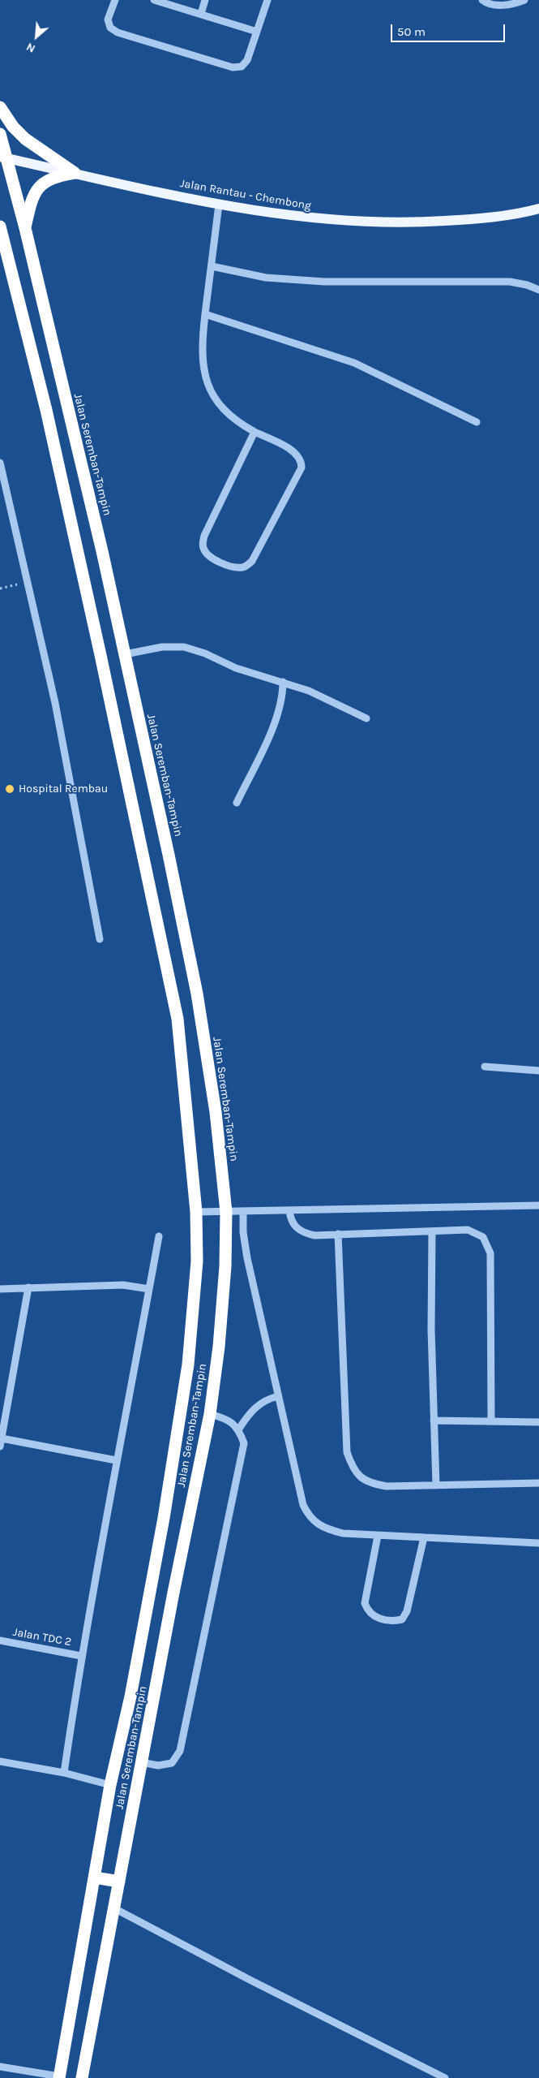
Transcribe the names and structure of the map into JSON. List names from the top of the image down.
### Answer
{
  "streets": {
    "highway": ["Jalan Seremban-Tampin"],
    "main road": ["Jalan Rantau - Chembong"],
    "street": ["Jalan TDC 2"]
  },
  "crossings": [
    ["Jalan Rantau - Chembong", "Jalan Seremban-Tampin"]
  ],
  "places": ["Hospital Rembau"],
  "scale_bar": "50 m",
  "north": "bottom left"
}
